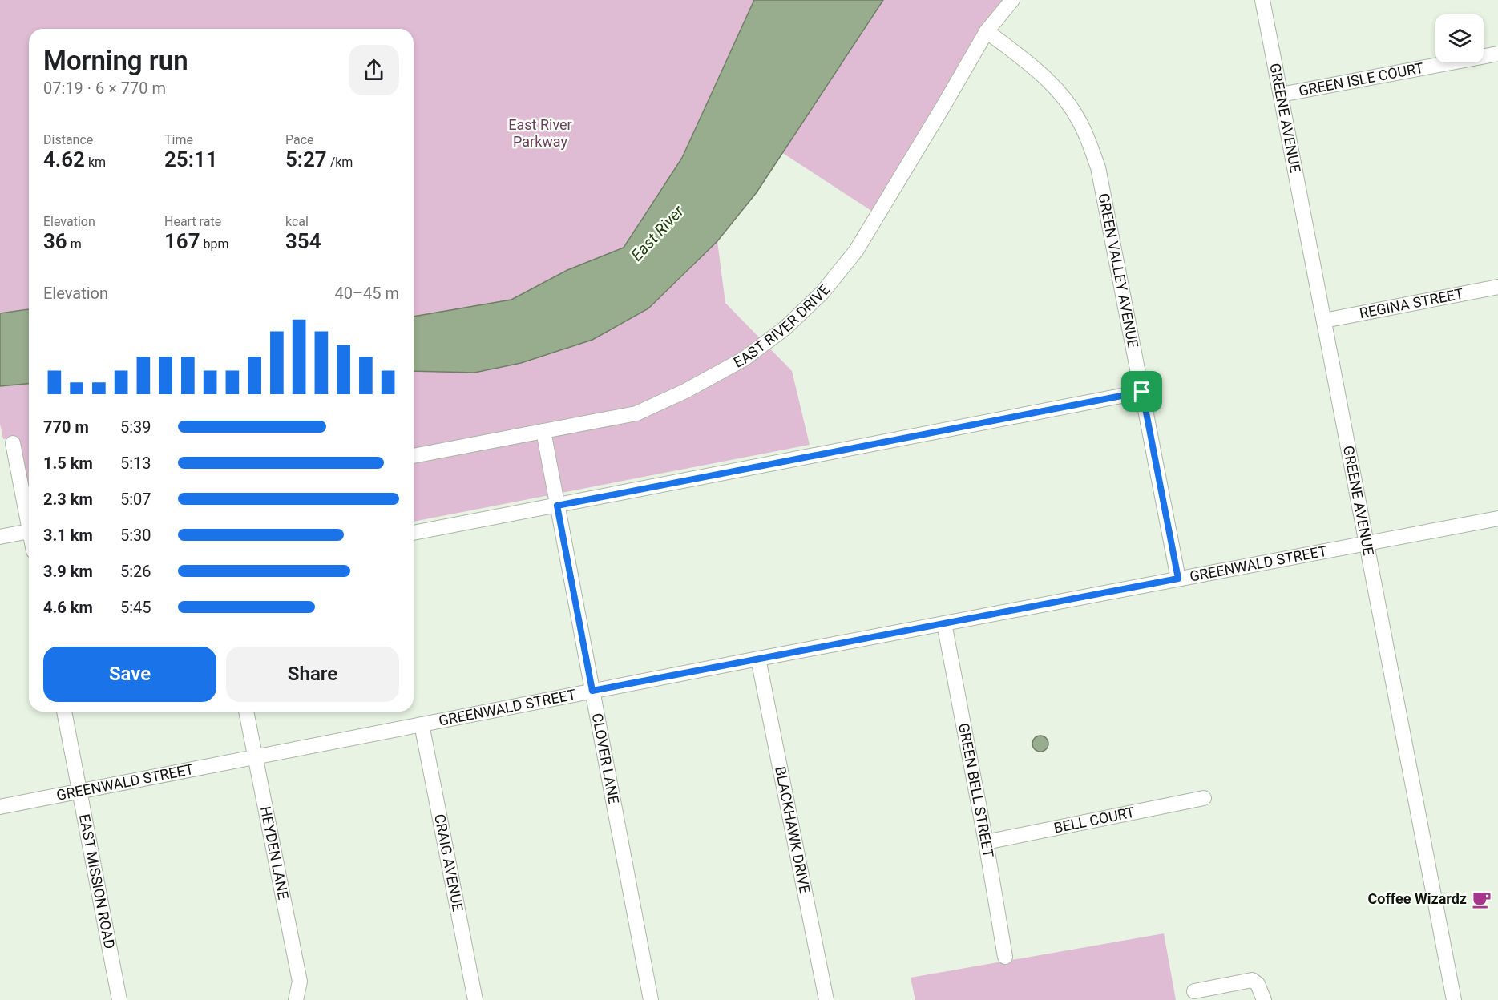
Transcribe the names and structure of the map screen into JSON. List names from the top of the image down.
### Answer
{
  "streets": {
    "street": [
      "GREEN ISLE COURT",
      "GREENE AVENUE",
      "GREEN VALLEY AVENUE",
      "REGINA STREET",
      "EAST RIVER DRIVE",
      "GREENWALD STREET",
      "CLOVER LANE",
      "GREEN BELL STREET",
      "BELL COURT",
      "BLACKHAWK DRIVE",
      "HEYDEN LANE",
      "CRAIG AVENUE",
      "EAST MISSION ROAD"
    ]
  },
  "crossings": [
    ["GREEN ISLE COURT", "GREENE AVENUE"],
    ["GREENE AVENUE", "REGINA STREET"],
    ["GREENE AVENUE", "GREENWALD STREET"],
    ["GREEN VALLEY AVENUE", "EAST RIVER DRIVE"],
    ["GREEN VALLEY AVENUE", "GREENWALD STREET"],
    ["EAST RIVER DRIVE", "CLOVER LANE"],
    ["GREENWALD STREET", "CLOVER LANE"],
    ["GREENWALD STREET", "GREEN BELL STREET"],
    ["GREENWALD STREET", "BLACKHAWK DRIVE"],
    ["GREENWALD STREET", "HEYDEN LANE"],
    ["GREENWALD STREET", "CRAIG AVENUE"],
    ["GREENWALD STREET", "EAST MISSION ROAD"],
    ["GREEN BELL STREET", "BELL COURT"]
  ],
  "water": ["East River"],
  "parks": ["East River Parkway"],
  "places": {
    "cafe": ["Coffee Wizardz"]
  },
  "page": {
    "heading": ["Morning run", "07:19 · 6 × 770 m"],
    "stats": [
      ["Distance", "4.62 km"],
      ["Time", "25:11"],
      ["Pace", "5:27 /km"],
      ["Elevation", "36 m"],
      ["Heart rate", "167 bpm"],
      ["kcal", "354"]
    ],
    "chart": ["Elevation", "40–45 m"],
    "list": [
      {
        "name": "770 m",
        "note": "5:39"
      },
      {
        "name": "1.5 km",
        "note": "5:13"
      },
      {
        "name": "2.3 km",
        "note": "5:07"
      },
      {
        "name": "3.1 km",
        "note": "5:30"
      },
      {
        "name": "3.9 km",
        "note": "5:26"
      },
      {
        "name": "4.6 km",
        "note": "5:45"
      }
    ],
    "buttons": ["Save", "Share"]
  }
}
